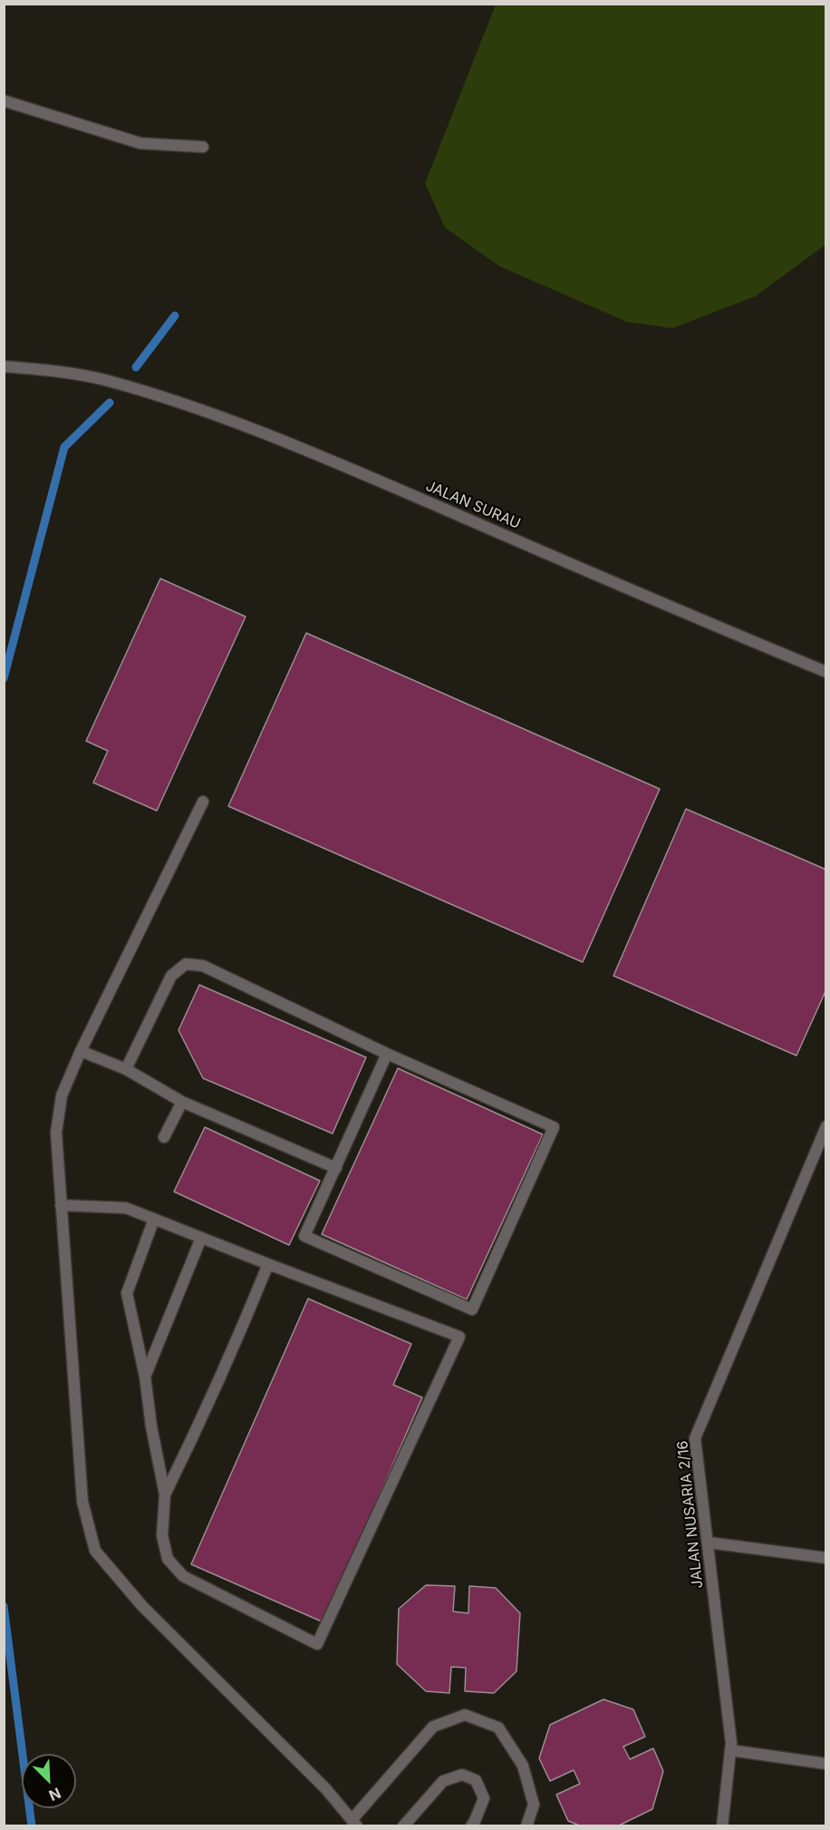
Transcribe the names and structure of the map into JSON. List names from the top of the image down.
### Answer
{
  "streets": {
    "street": ["JALAN SURAU", "JALAN NUSARIA 2/16"]
  },
  "north": "bottom right"
}
